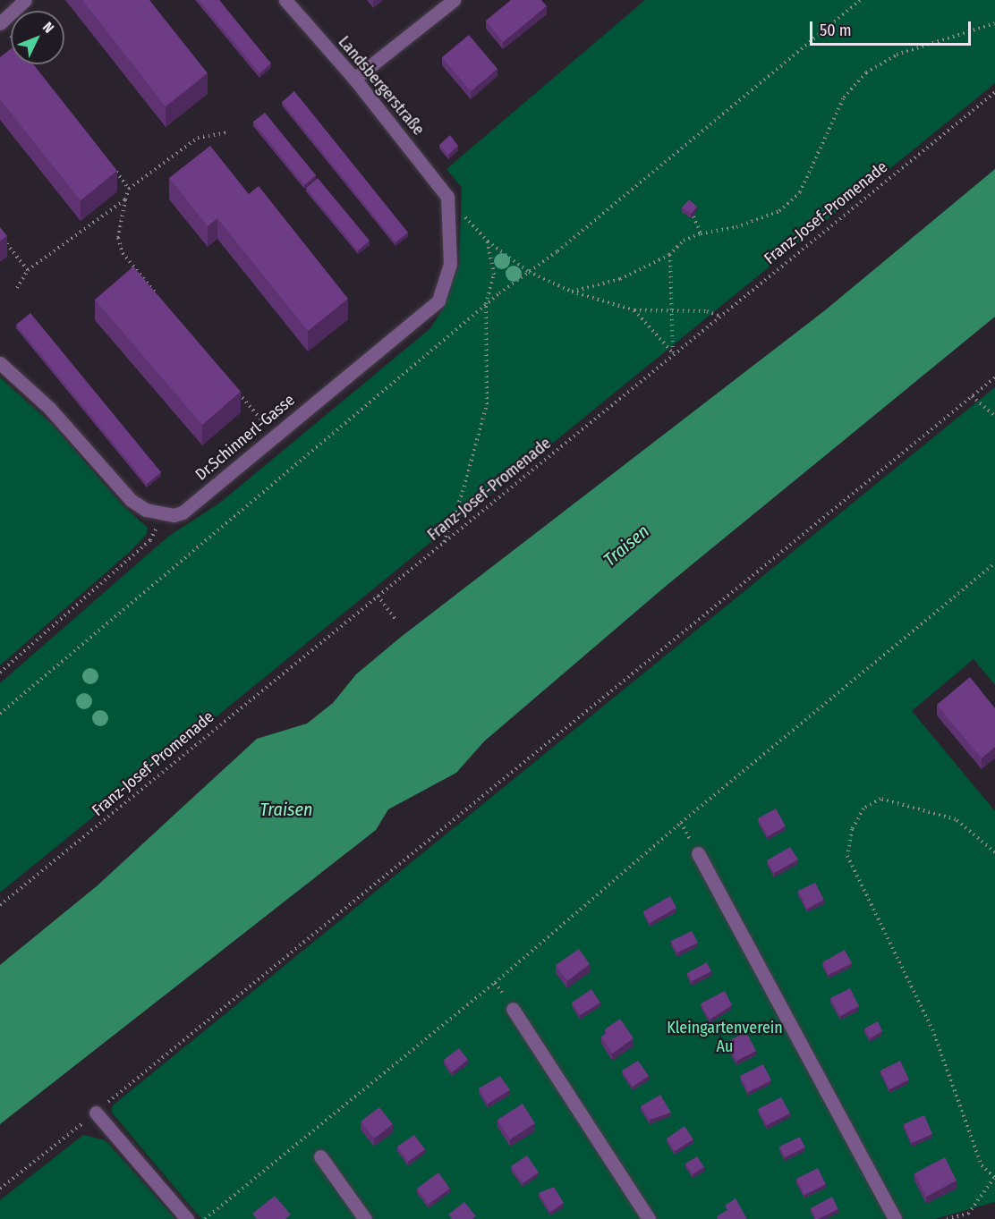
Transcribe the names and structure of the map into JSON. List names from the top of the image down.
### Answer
{
  "streets": {
    "street": ["Landsbergerstraße", "Dr.Schinnerl-Gasse"],
    "path": ["Franz-Josef-Promenade"]
  },
  "crossings": [
    ["Landsbergerstraße", "Dr.Schinnerl-Gasse"]
  ],
  "water": ["Traisen"],
  "parks": ["Kleingartenverein Au"],
  "scale_bar": "50 m",
  "north": "top right"
}
